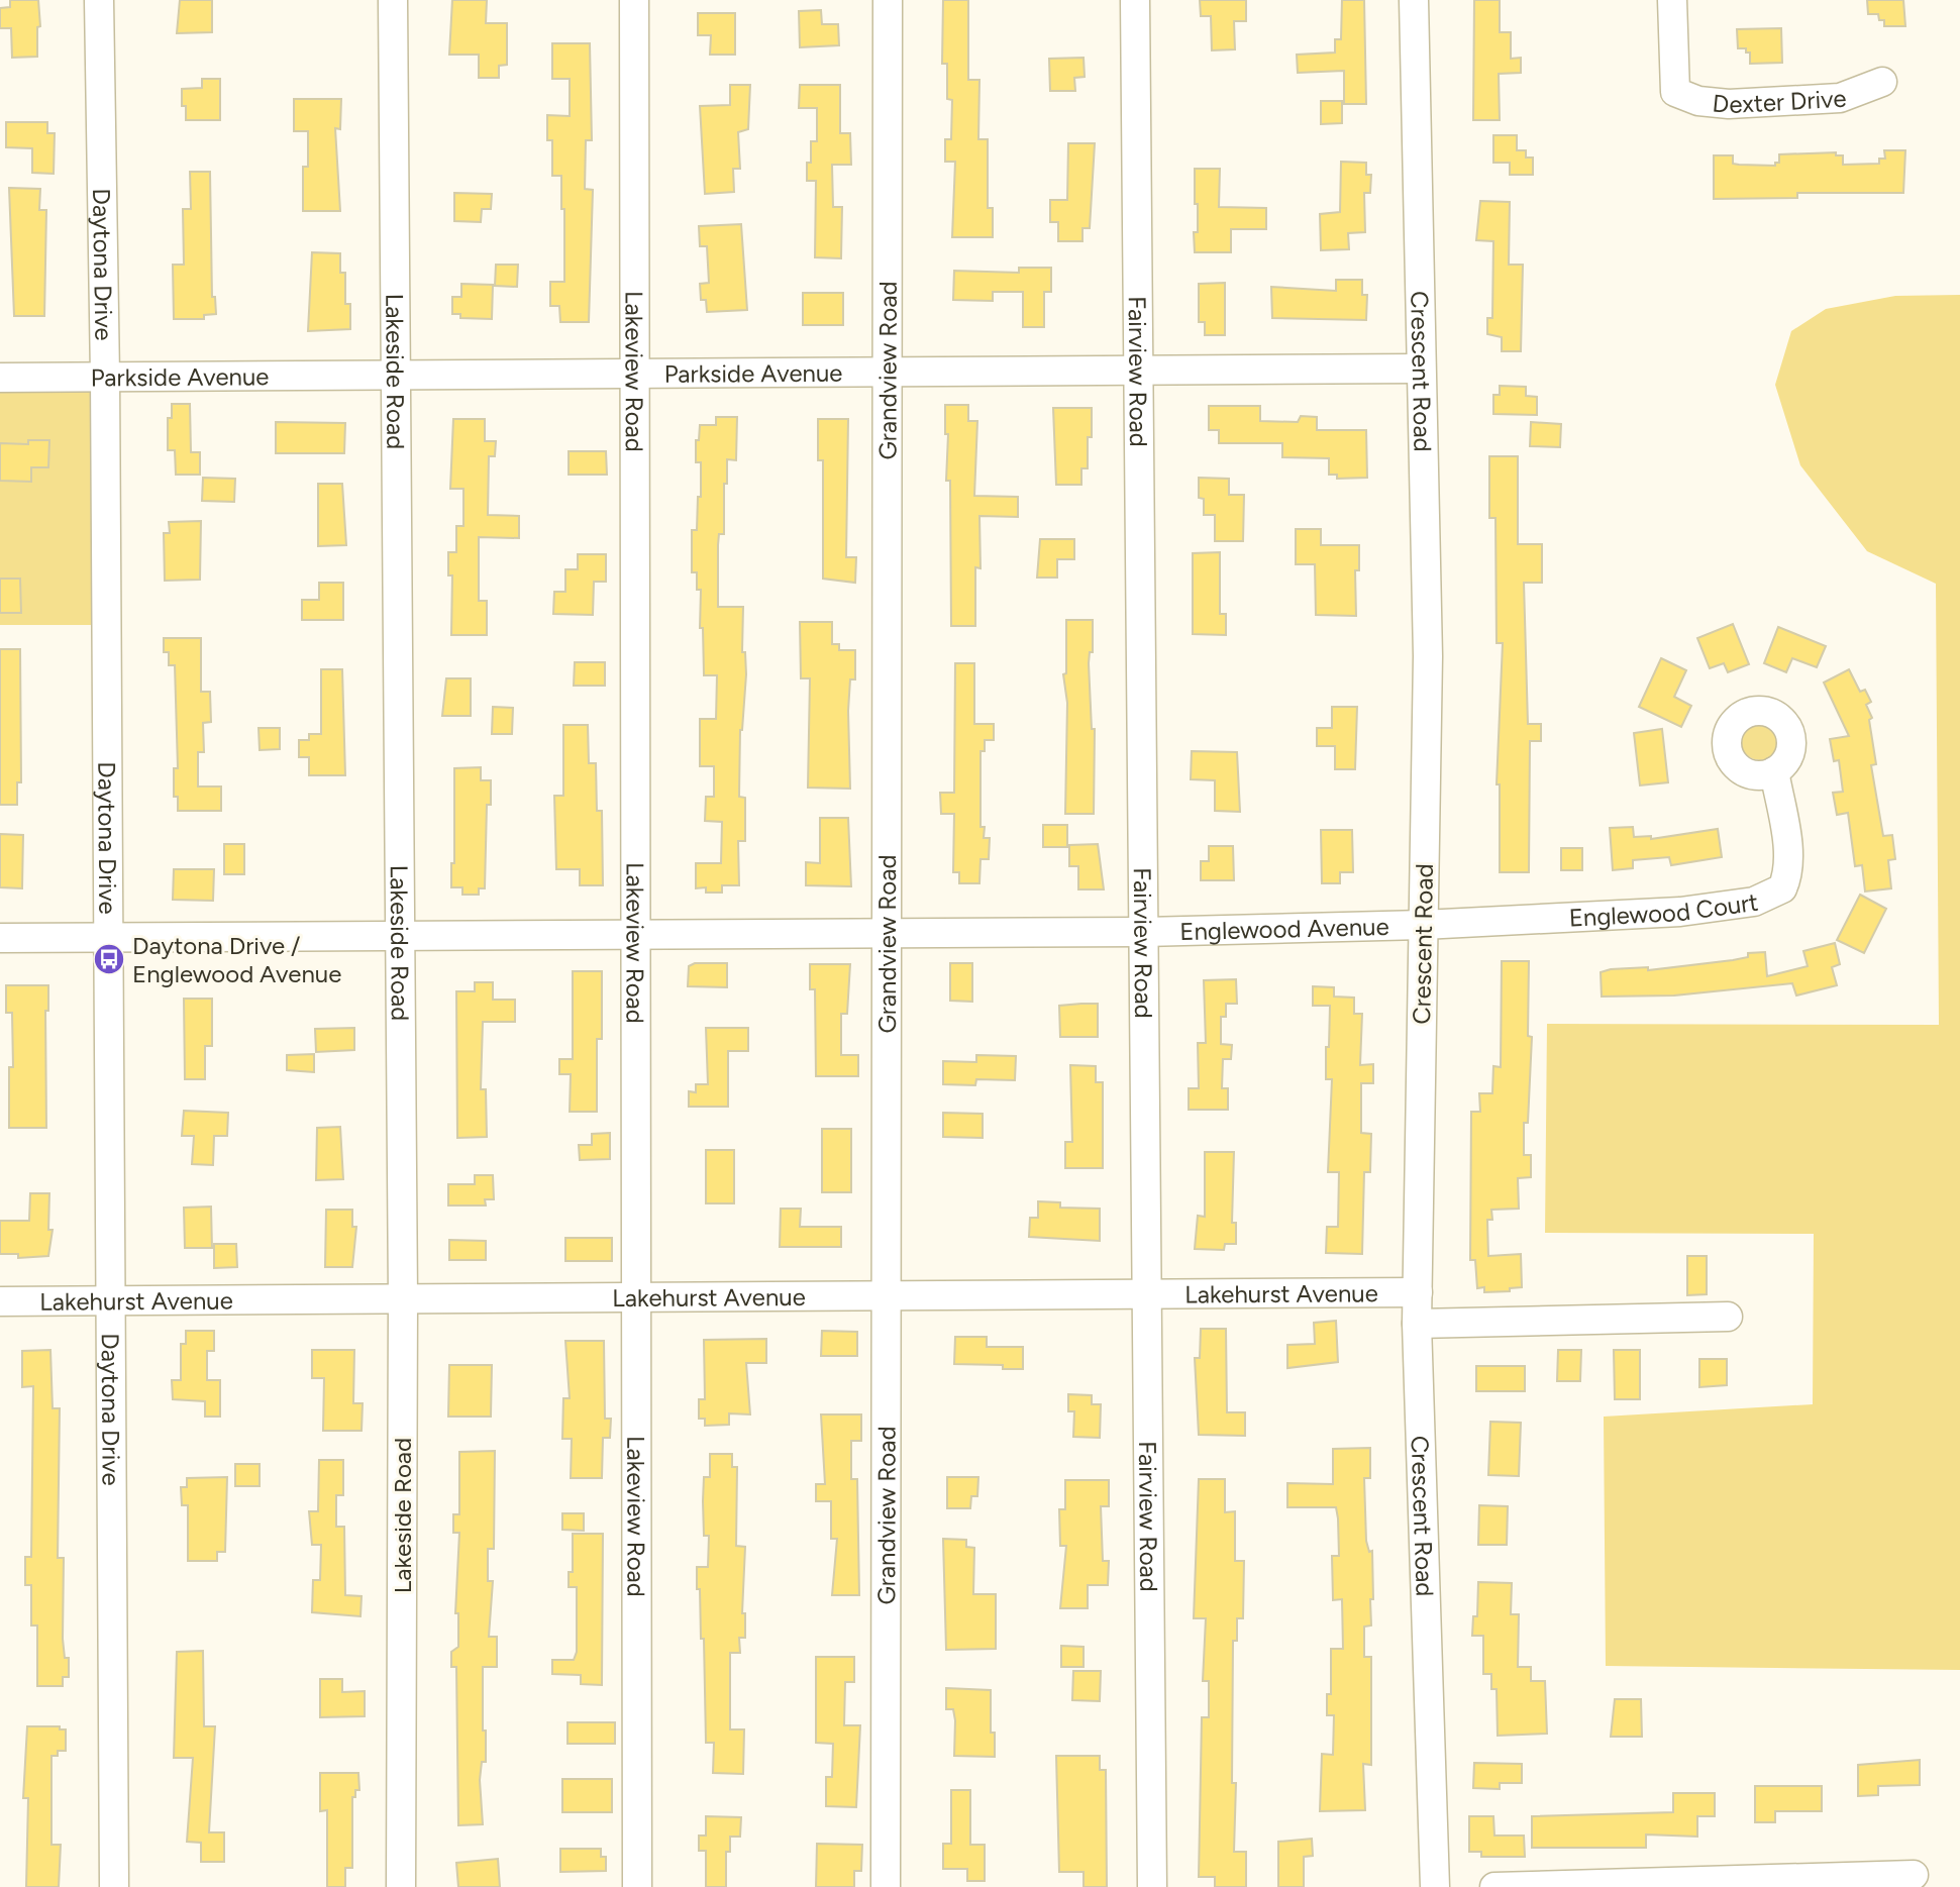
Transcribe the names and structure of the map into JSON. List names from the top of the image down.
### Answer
{
  "streets": {
    "street": [
      "Dexter Drive",
      "Daytona Drive",
      "Lakeview Road",
      "Lakeside Road",
      "Grandview Road",
      "Fairview Road",
      "Crescent Road",
      "Parkside Avenue",
      "Englewood Court",
      "Englewood Avenue",
      "Lakehurst Avenue"
    ]
  },
  "crossings": [
    ["Daytona Drive", "Parkside Avenue"],
    ["Daytona Drive", "Englewood Avenue"],
    ["Daytona Drive", "Lakehurst Avenue"],
    ["Lakeview Road", "Parkside Avenue"],
    ["Lakeview Road", "Englewood Avenue"],
    ["Lakeview Road", "Lakehurst Avenue"],
    ["Lakeside Road", "Parkside Avenue"],
    ["Lakeside Road", "Englewood Avenue"],
    ["Lakeside Road", "Lakehurst Avenue"],
    ["Grandview Road", "Parkside Avenue"],
    ["Grandview Road", "Englewood Avenue"],
    ["Grandview Road", "Lakehurst Avenue"],
    ["Fairview Road", "Parkside Avenue"],
    ["Fairview Road", "Englewood Avenue"],
    ["Fairview Road", "Lakehurst Avenue"],
    ["Crescent Road", "Parkside Avenue"],
    ["Crescent Road", "Englewood Court"],
    ["Crescent Road", "Englewood Avenue"],
    ["Crescent Road", "Lakehurst Avenue"],
    ["Englewood Court", "Englewood Avenue"]
  ],
  "places": {
    "bus stop": ["Daytona Drive / Englewood Avenue"]
  }
}
